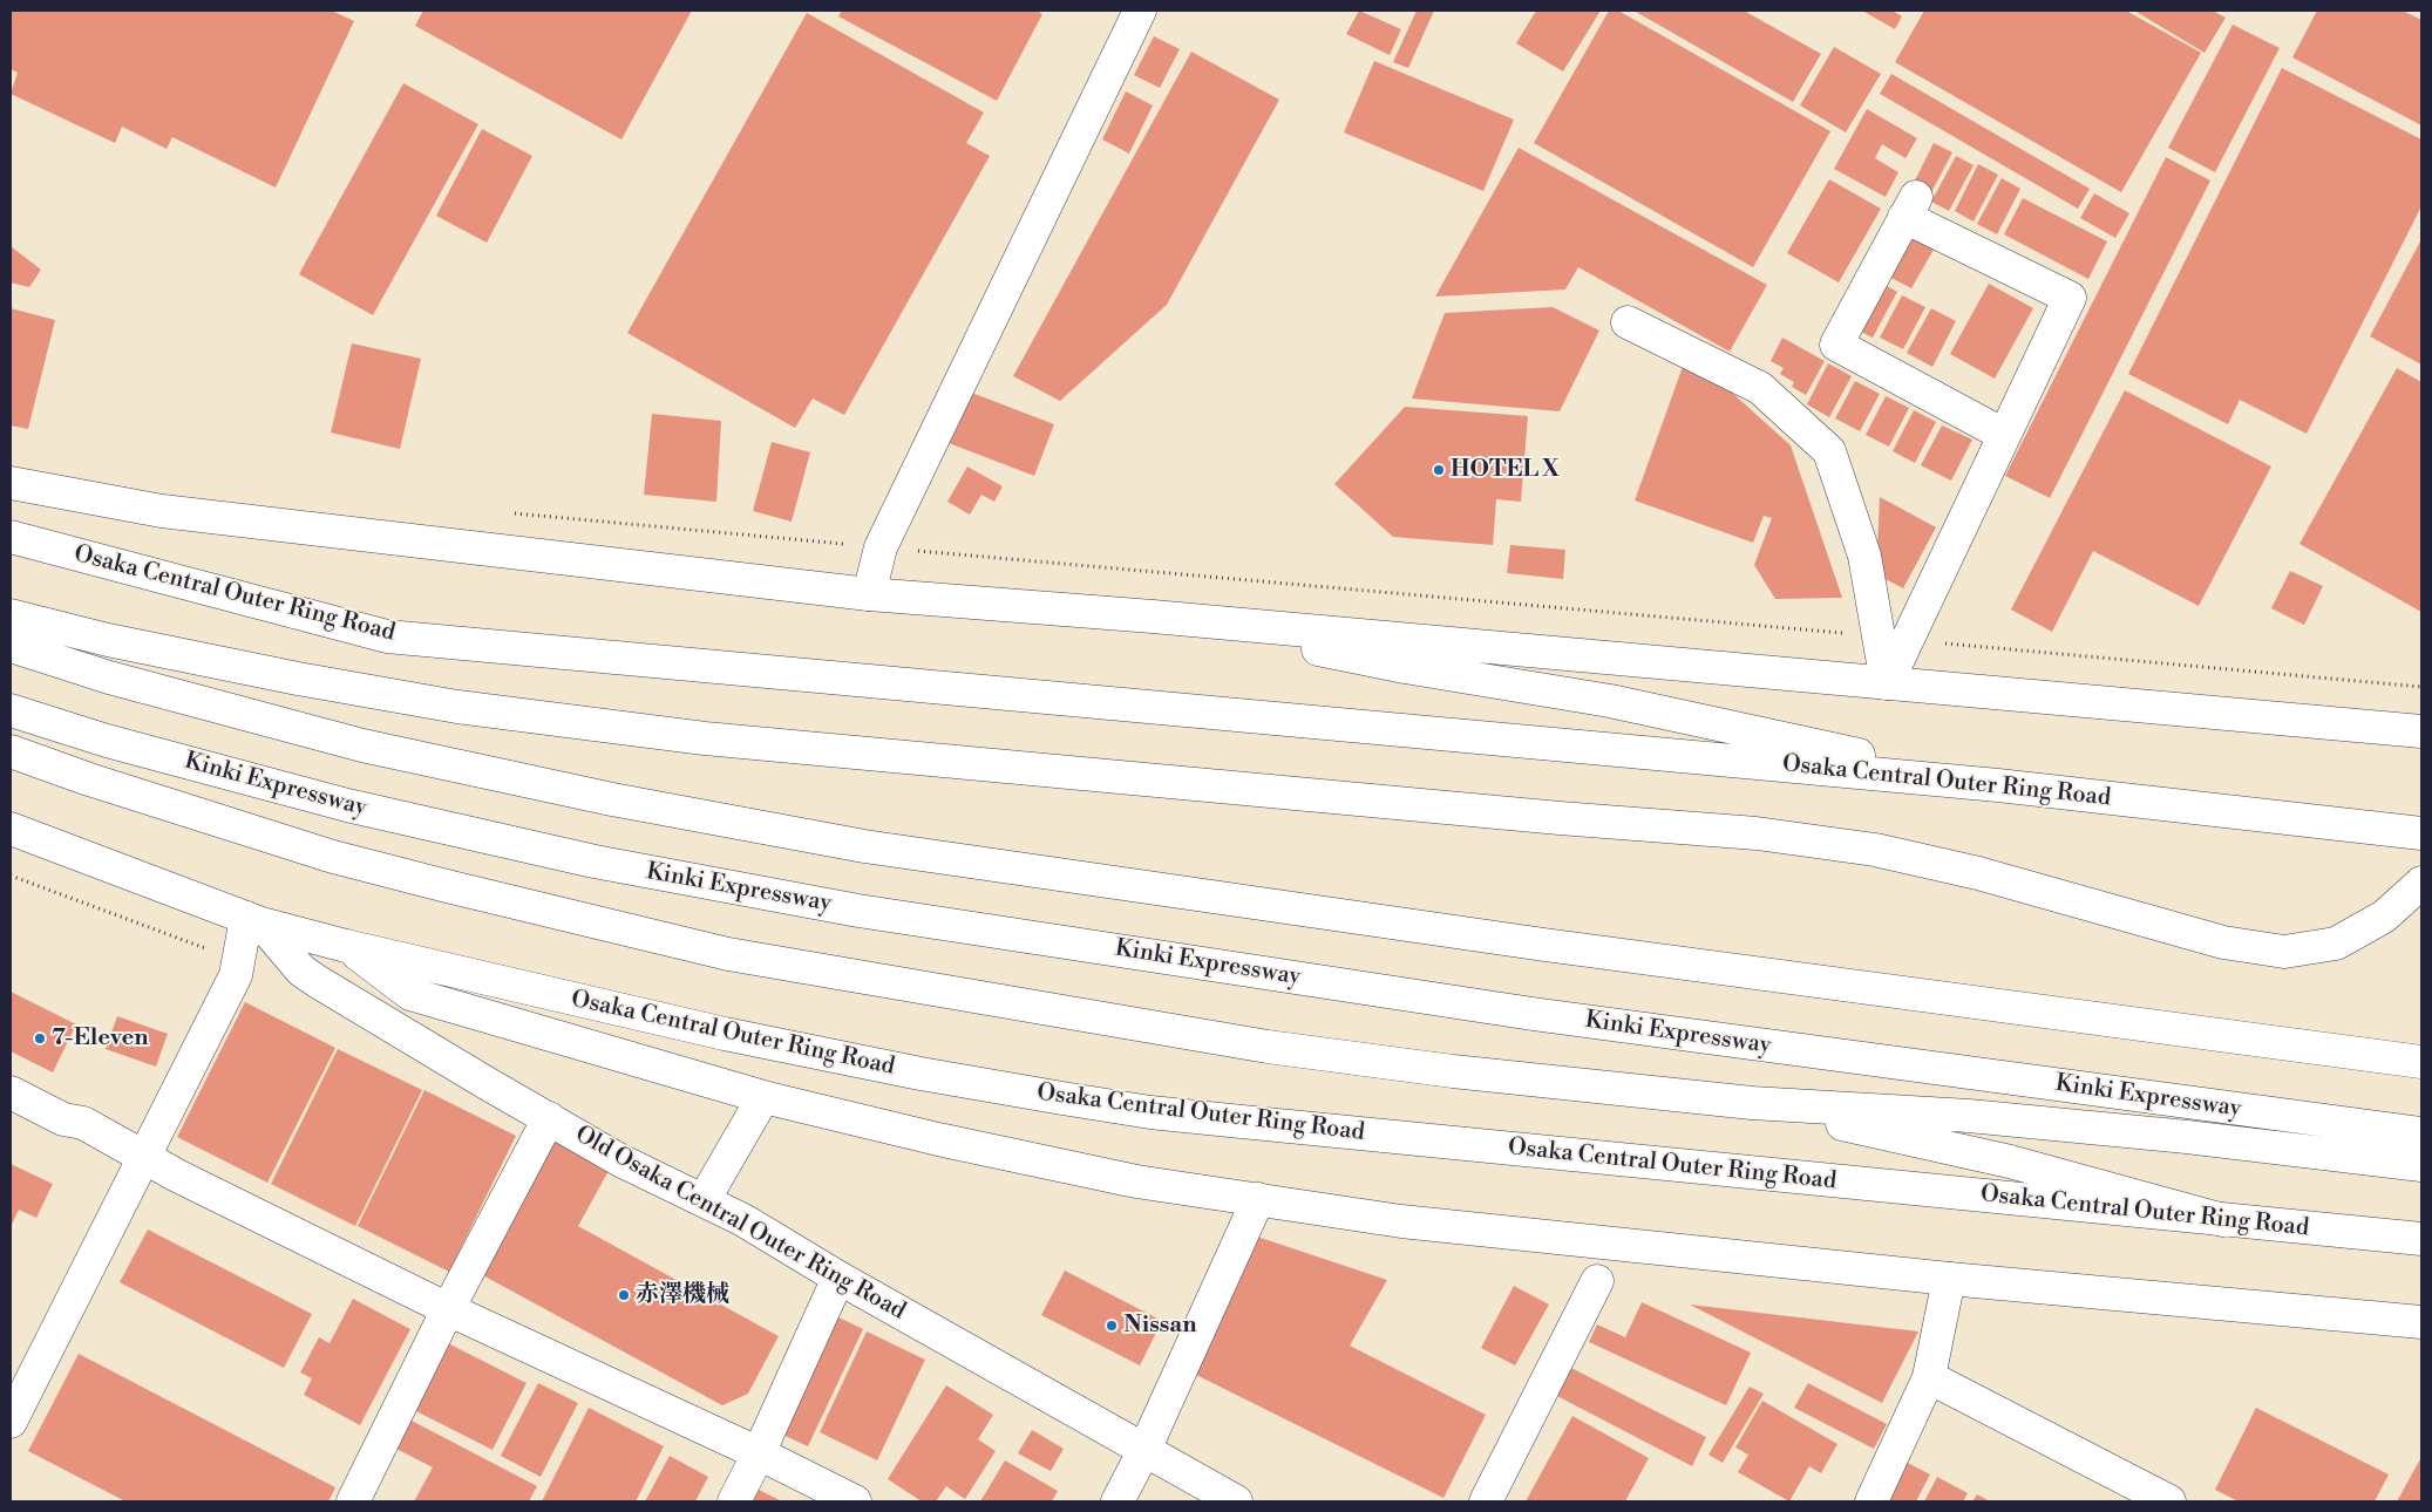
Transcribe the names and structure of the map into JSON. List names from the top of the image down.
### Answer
{
  "streets": {
    "main road": ["Osaka Central Outer Ring Road", "Kinki Expressway", "Old Osaka Central Outer Ring Road"]
  },
  "crossings": [
    ["Osaka Central Outer Ring Road", "Old Osaka Central Outer Ring Road"]
  ],
  "places": [
    "HOTEL X",
    "7-Eleven",
    "赤澤機械",
    "Nissan"
  ]
}
